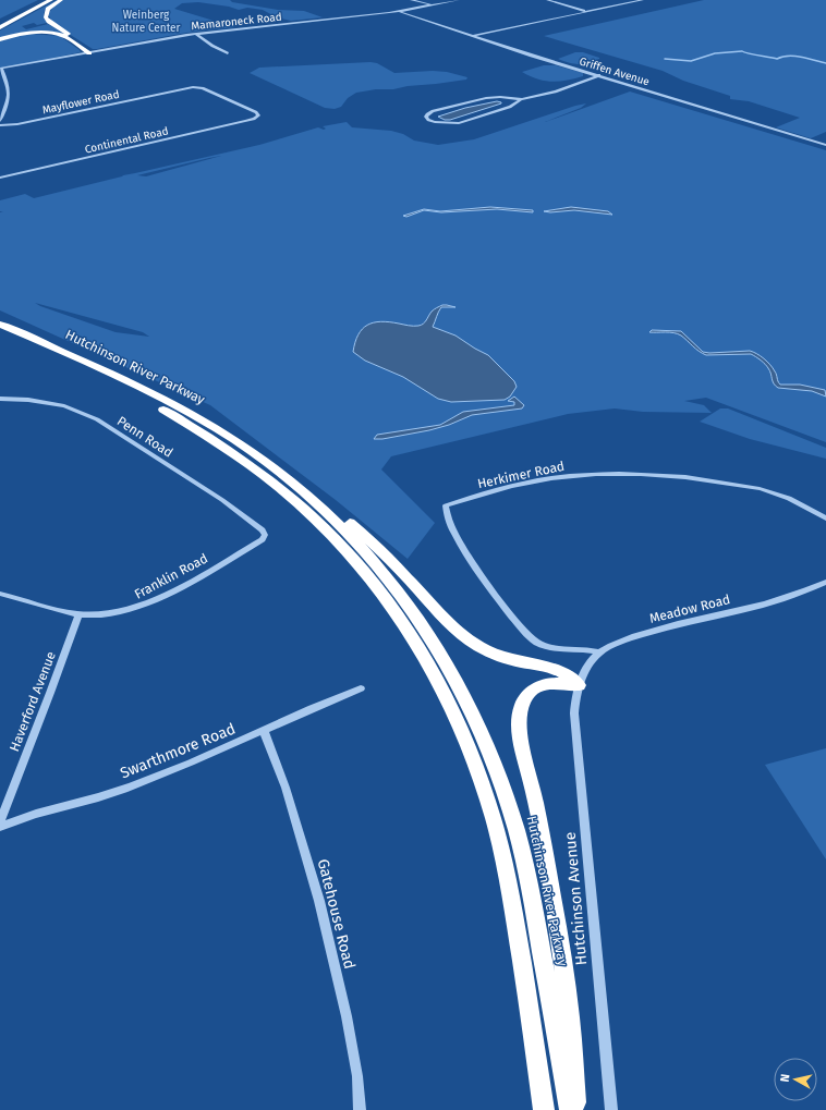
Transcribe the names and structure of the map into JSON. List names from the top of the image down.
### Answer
{
  "streets": {
    "highway": ["Hutchinson River Parkway"],
    "street": [
      "Mamaroneck Road",
      "Griffen Avenue",
      "Mayflower Road",
      "Continental Road",
      "Penn Road",
      "Herkimer Road",
      "Franklin Road",
      "Meadow Road",
      "Haverford Avenue",
      "Swarthmore Road",
      "Hutchinson Avenue",
      "Gatehouse Road"
    ]
  },
  "crossings": [
    ["Mamaroneck Road", "Griffen Avenue"],
    ["Mayflower Road", "Continental Road"],
    ["Penn Road", "Franklin Road"],
    ["Herkimer Road", "Meadow Road"],
    ["Franklin Road", "Haverford Avenue"],
    ["Meadow Road", "Hutchinson Avenue"],
    ["Swarthmore Road", "Gatehouse Road"]
  ],
  "parks": ["Weinberg Nature Center"],
  "north": "left"
}
